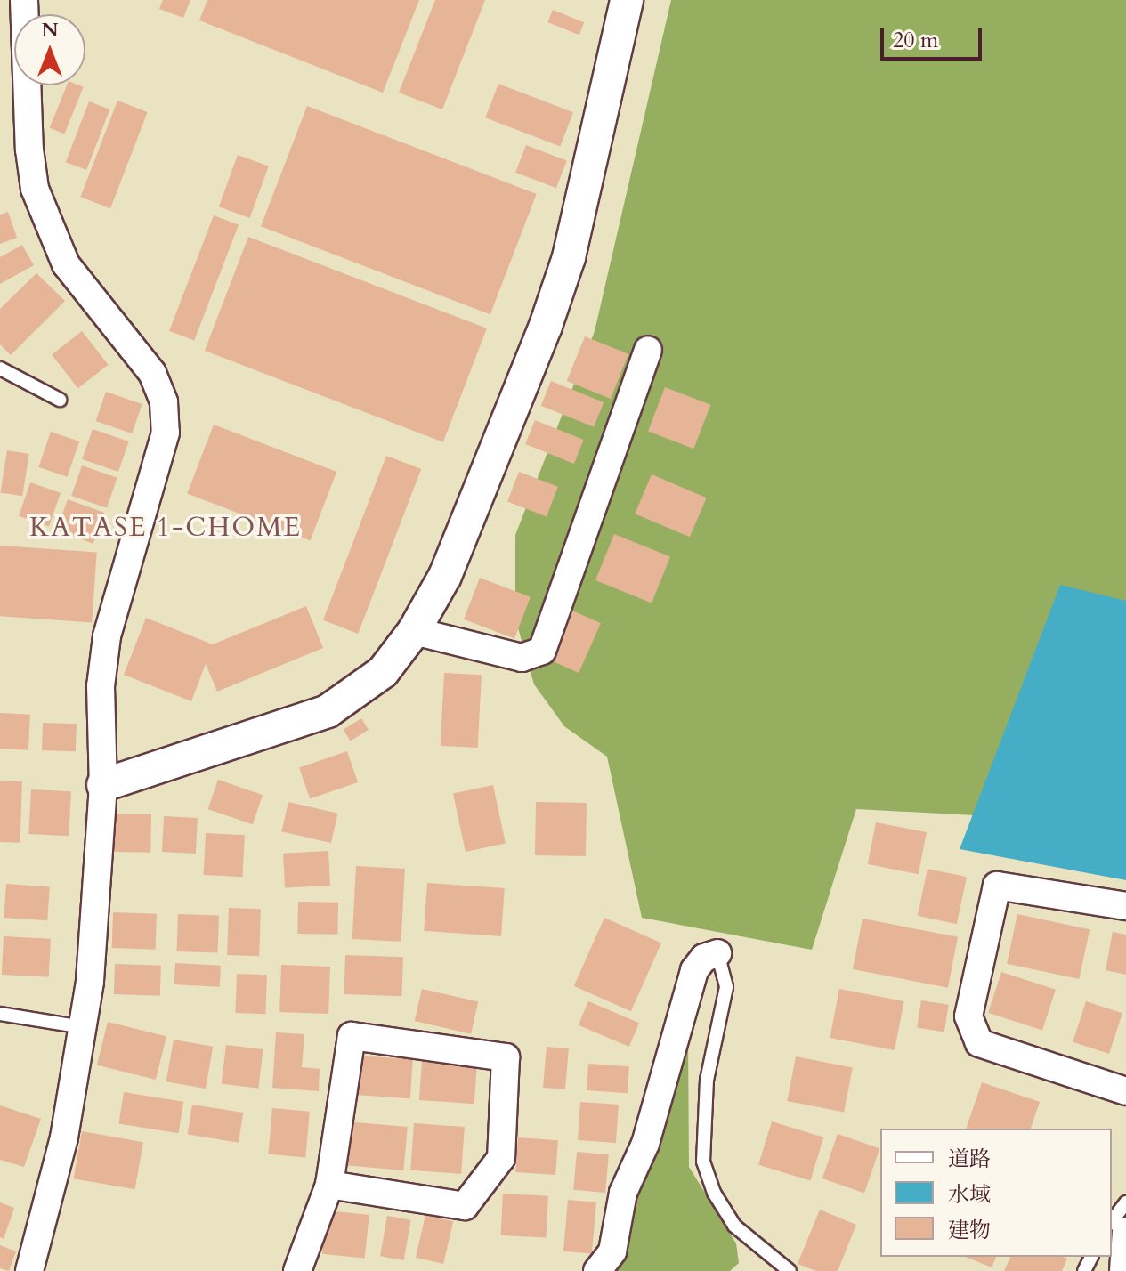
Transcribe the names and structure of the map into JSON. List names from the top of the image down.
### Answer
{
  "districts": ["KATASE 1-CHOME"],
  "legend": ["道路", "水域", "建物"],
  "scale_bar": "20 m",
  "north": "top"
}
